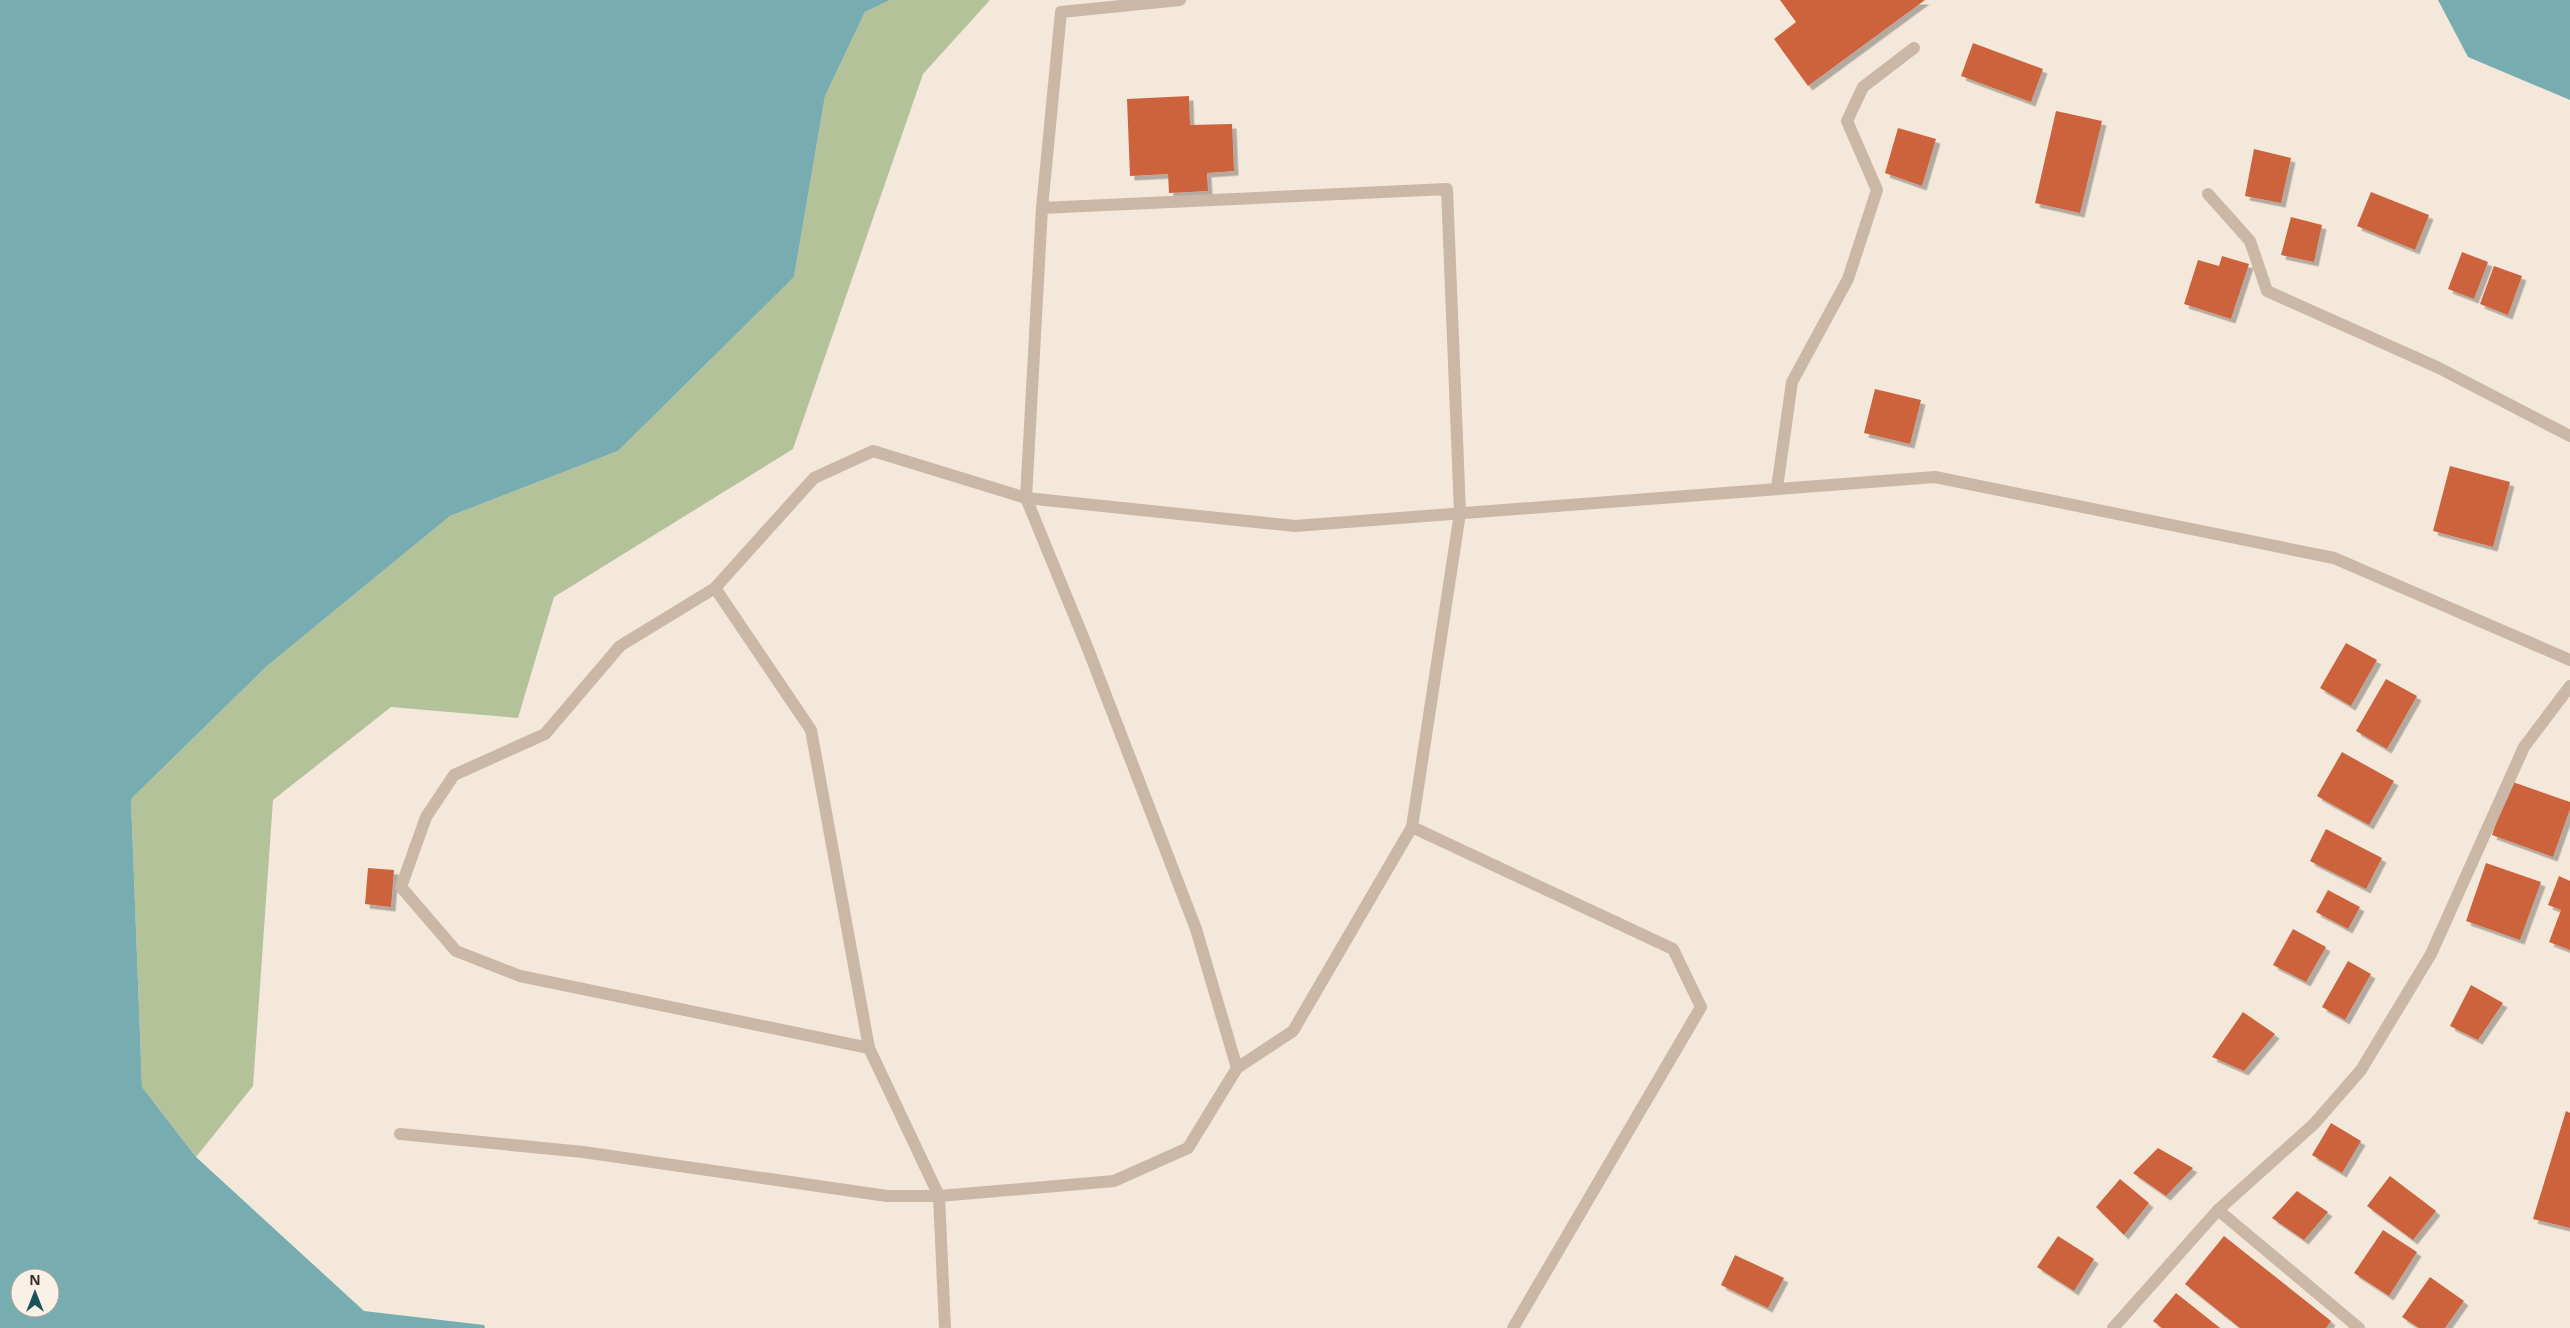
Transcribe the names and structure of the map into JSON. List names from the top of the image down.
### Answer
{
  "north": "top"
}
